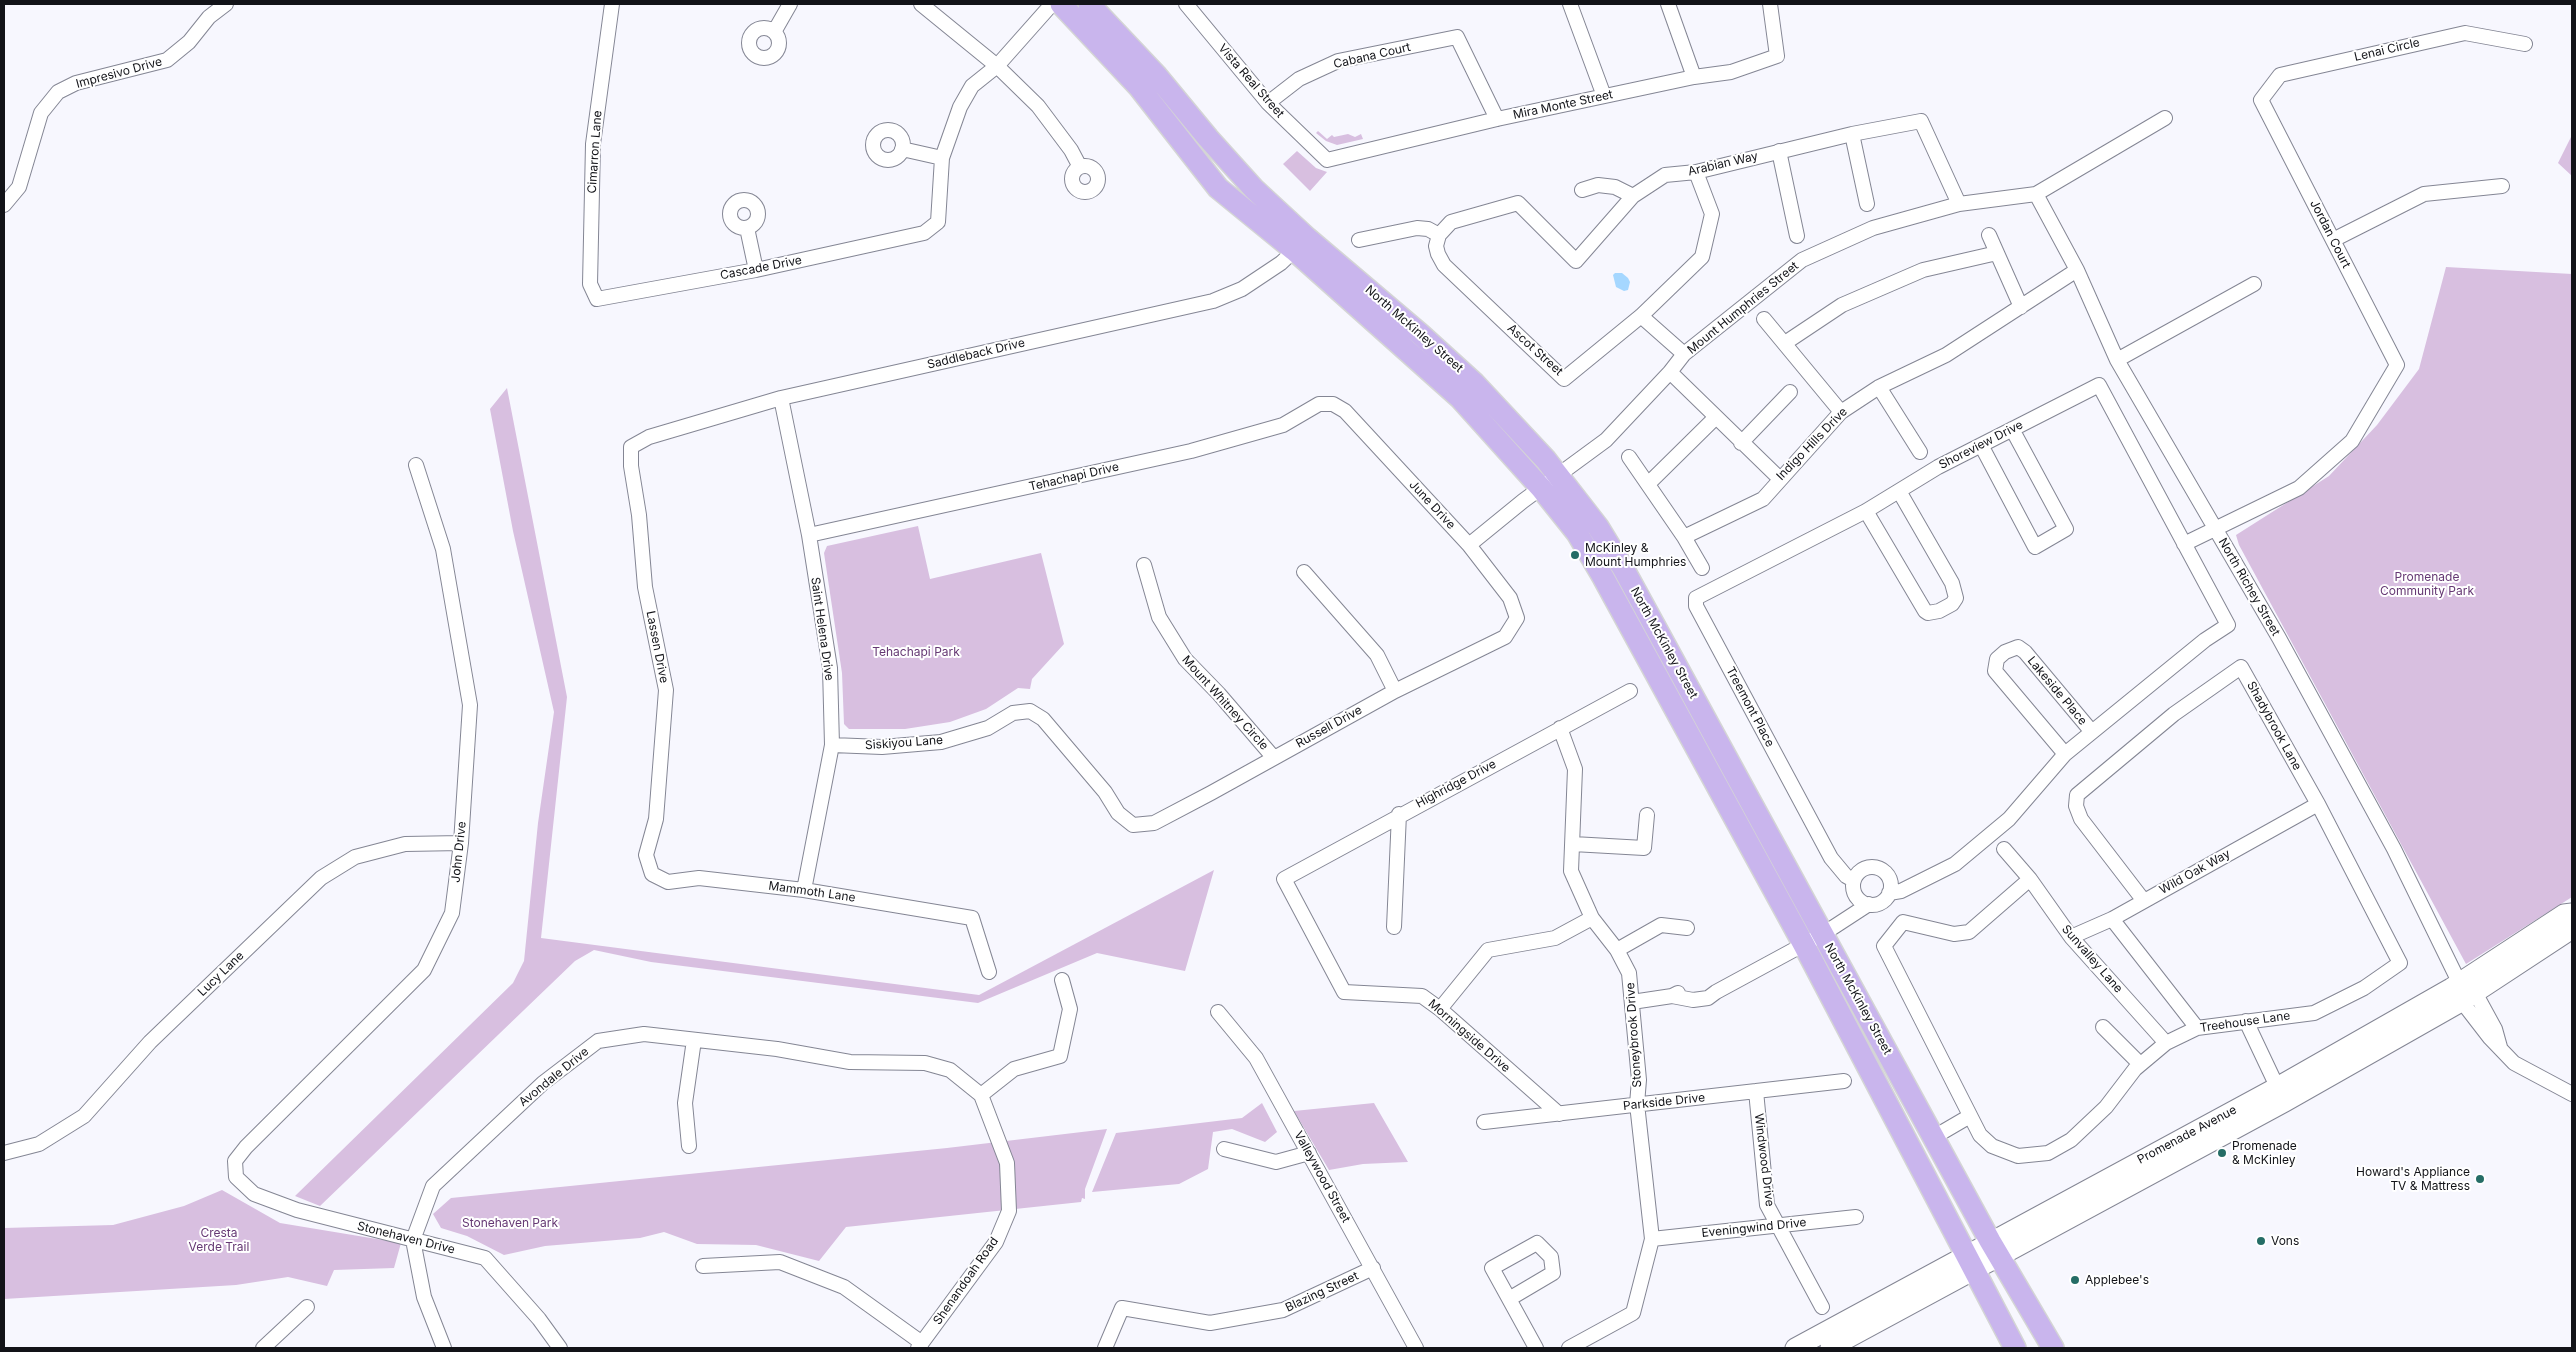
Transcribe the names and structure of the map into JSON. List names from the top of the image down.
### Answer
{
  "streets": {
    "main road": ["North McKinley Street", "Promenade Avenue"],
    "street": [
      "Lenai Circle",
      "Cabana Court",
      "Impresivo Drive",
      "Vista Real Street",
      "Mira Monte Street",
      "Cimarron Lane",
      "Arabian Way",
      "Jordan Court",
      "Cascade Drive",
      "Mount Humphries Street",
      "Ascot Street",
      "Saddleback Drive",
      "Indigo Hills Drive",
      "Shoreview Drive",
      "Tehachapi Drive",
      "June Drive",
      "North Richey Street",
      "Saint Helena Drive",
      "Lassen Drive",
      "Lakeside Place",
      "Mount Whitney Circle",
      "Treemont Place",
      "Shadybrook Lane",
      "Russell Drive",
      "Siskiyou Lane",
      "Highridge Drive",
      "John Drive",
      "Wild Oak Way",
      "Mammoth Lane",
      "Sunvalley Lane",
      "Lucy Lane",
      "Treehouse Lane",
      "Stoneybrook Drive",
      "Morningside Drive",
      "Avondale Drive",
      "Parkside Drive",
      "Windwood Drive",
      "Valleywood Street",
      "Eveningwind Drive",
      "Stonehaven Drive",
      "Shenandoah Road",
      "Blazing Street"
    ]
  },
  "crossings": [
    ["Lenai Circle", "Jordan Court"],
    ["Cabana Court", "Vista Real Street"],
    ["Cabana Court", "Mira Monte Street"],
    ["Vista Real Street", "Mira Monte Street"],
    ["Cimarron Lane", "Cascade Drive"],
    ["Arabian Way", "Mount Humphries Street"],
    ["Arabian Way", "Ascot Street"],
    ["Jordan Court", "North Richey Street"],
    ["Mount Humphries Street", "North McKinley Street"],
    ["Mount Humphries Street", "June Drive"],
    ["Mount Humphries Street", "North Richey Street"],
    ["North McKinley Street", "Saddleback Drive"],
    ["North McKinley Street", "Lakeside Place"],
    ["North McKinley Street", "Promenade Avenue"],
    ["Saddleback Drive", "Saint Helena Drive"],
    ["Saddleback Drive", "Lassen Drive"],
    ["Indigo Hills Drive", "North Richey Street"],
    ["Shoreview Drive", "Lakeside Place"],
    ["Shoreview Drive", "Treemont Place"],
    ["Tehachapi Drive", "June Drive"],
    ["Tehachapi Drive", "Saint Helena Drive"],
    ["June Drive", "Russell Drive"],
    ["North Richey Street", "Promenade Avenue"],
    ["Saint Helena Drive", "Siskiyou Lane"],
    ["Saint Helena Drive", "Mammoth Lane"],
    ["Lassen Drive", "Mammoth Lane"],
    ["Lakeside Place", "Treemont Place"],
    ["Lakeside Place", "Stoneybrook Drive"],
    ["Mount Whitney Circle", "Russell Drive"],
    ["Shadybrook Lane", "Wild Oak Way"],
    ["Shadybrook Lane", "Treehouse Lane"],
    ["Russell Drive", "Siskiyou Lane"],
    ["Highridge Drive", "Stoneybrook Drive"],
    ["Highridge Drive", "Morningside Drive"],
    ["John Drive", "Lucy Lane"],
    ["John Drive", "Stonehaven Drive"],
    ["Wild Oak Way", "Sunvalley Lane"],
    ["Sunvalley Lane", "Treehouse Lane"],
    ["Stoneybrook Drive", "Parkside Drive"],
    ["Stoneybrook Drive", "Eveningwind Drive"],
    ["Morningside Drive", "Parkside Drive"],
    ["Avondale Drive", "Stonehaven Drive"],
    ["Avondale Drive", "Shenandoah Road"],
    ["Parkside Drive", "Windwood Drive"],
    ["Windwood Drive", "Eveningwind Drive"],
    ["Valleywood Street", "Blazing Street"]
  ],
  "parks": [
    "Promenade Community Park",
    "Tehachapi Park",
    "Stonehaven Park",
    "Cresta Verde Trail"
  ],
  "places": [
    "McKinley & Mount Humphries",
    "Promenade & McKinley",
    "Howard's Appliance TV & Mattress",
    "Vons",
    "Applebee's"
  ]
}
